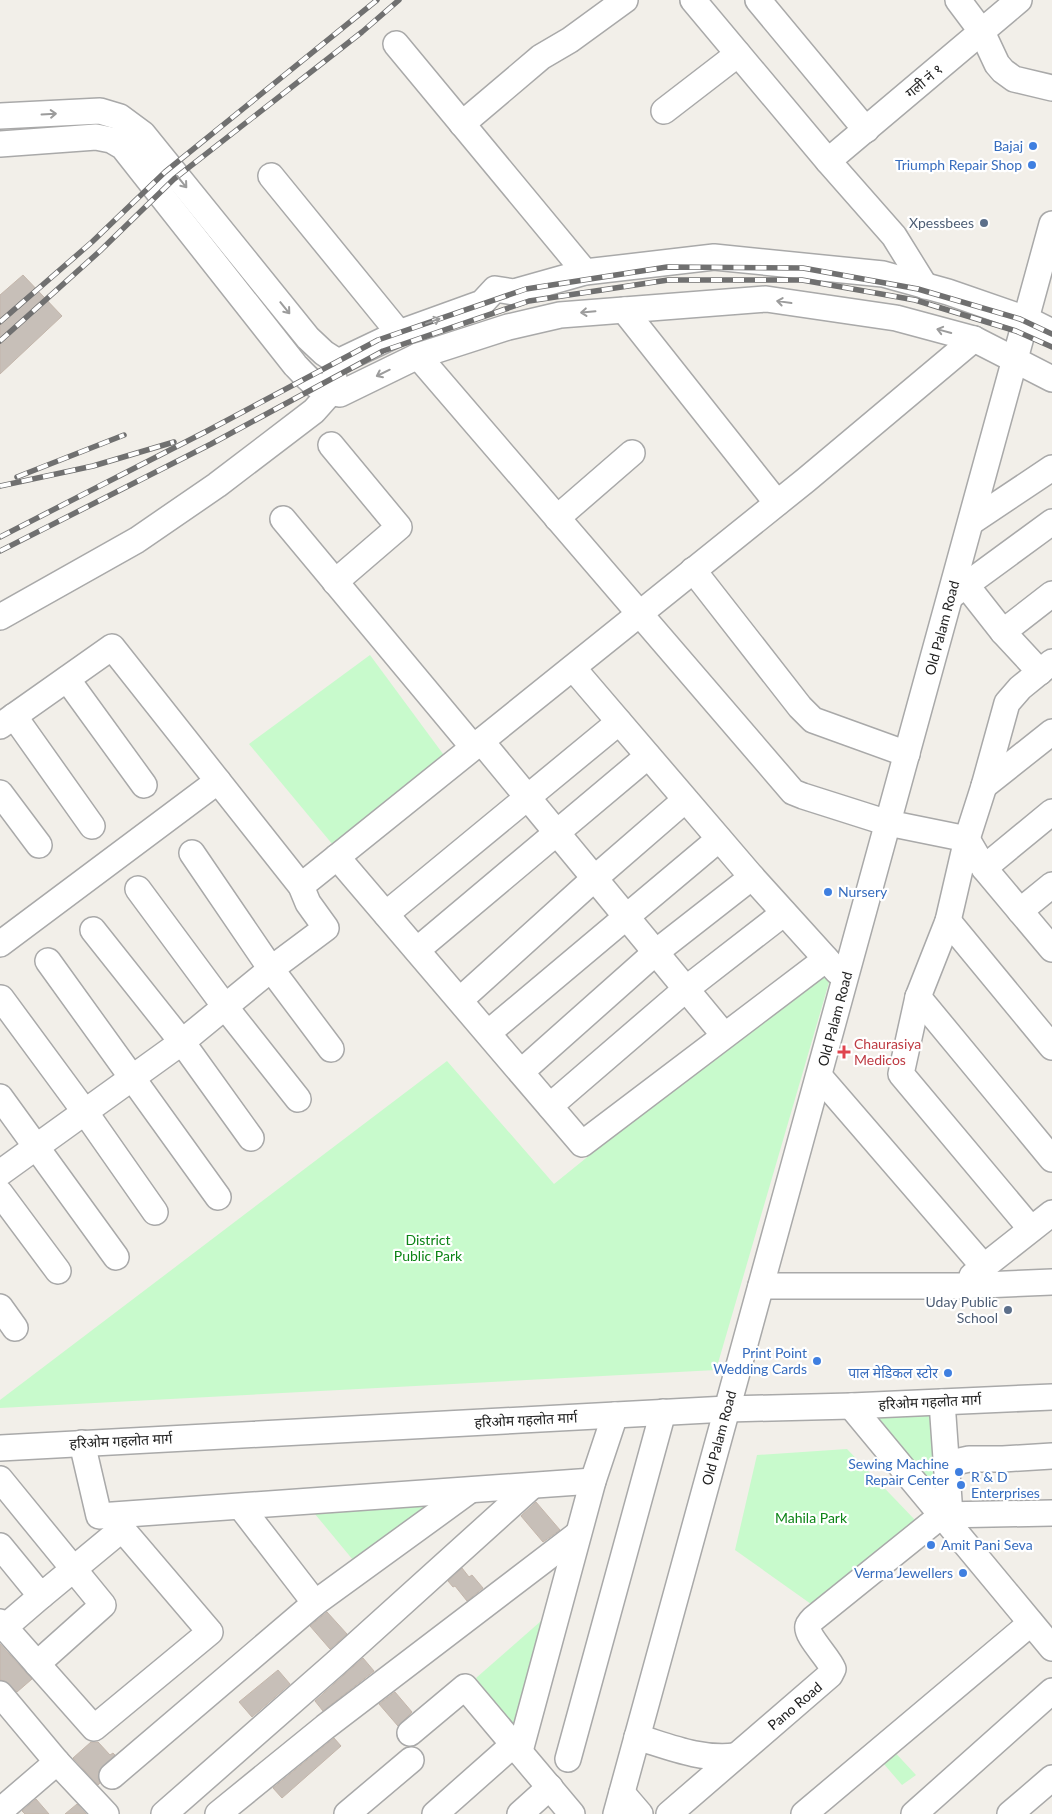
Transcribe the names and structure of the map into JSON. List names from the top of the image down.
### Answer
{
  "streets": {
    "street": [
      "गली नं १",
      "Old Palam Road",
      "हरिओम गहलोत मार्ग",
      "Pano Road"
    ]
  },
  "crossings": [
    ["Old Palam Road", "हरिओम गहलोत मार्ग"]
  ],
  "parks": ["District Public Park", "Mahila Park"],
  "places": {
    "other": [
      "Bajaj",
      "Triumph Repair Shop",
      "Xpessbees",
      "Nursery",
      "Uday Public School",
      "Print Point Wedding Cards",
      "पाल मेडिकल स्टोर",
      "Sewing Machine Repair Center",
      "R & D Enterprises",
      "Amit Pani Seva",
      "Verma Jewellers"
    ],
    "health": ["Chaurasiya Medicos"]
  }
}
